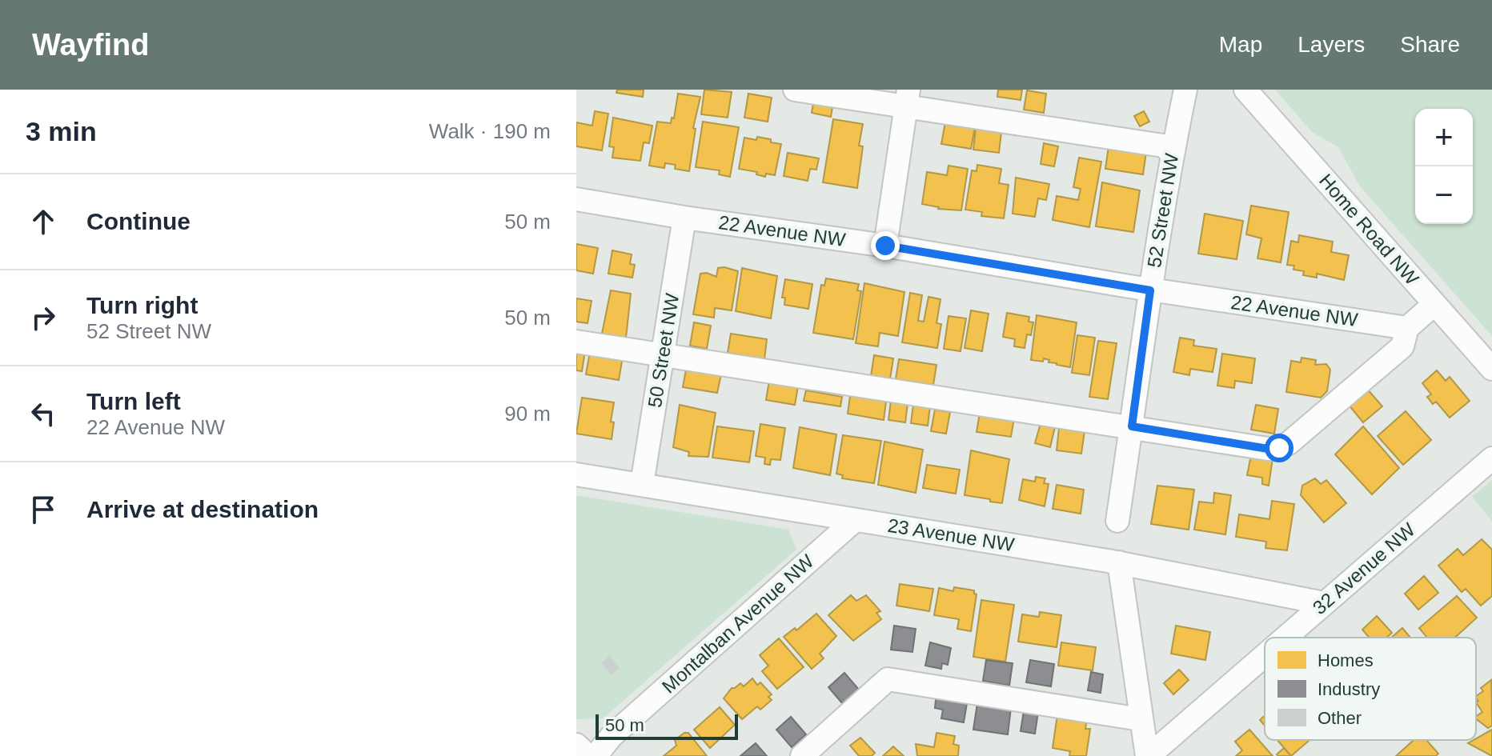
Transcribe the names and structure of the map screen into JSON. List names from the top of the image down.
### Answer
{
  "streets": {
    "street": [
      "52 Street NW",
      "Home Road NW",
      "22 Avenue NW",
      "50 Street NW",
      "23 Avenue NW",
      "32 Avenue NW",
      "Montalban Avenue NW"
    ]
  },
  "crossings": [
    ["52 Street NW", "22 Avenue NW"],
    ["22 Avenue NW", "50 Street NW"],
    ["50 Street NW", "23 Avenue NW"],
    ["23 Avenue NW", "32 Avenue NW"],
    ["23 Avenue NW", "Montalban Avenue NW"]
  ],
  "legend": ["Homes", "Industry", "Other"],
  "scale_bar": "50 m",
  "page": {
    "header": "Wayfind",
    "nav": ["Map", "Layers", "Share"],
    "heading": ["3 min", "Walk · 190 m"],
    "map_buttons": ["+", "−"],
    "list": [
      ["Continue", "50 m"],
      ["Turn right", "52 Street NW", "50 m"],
      ["Turn left", "22 Avenue NW", "90 m"],
      "Arrive at destination"
    ],
    "scale": "50 m"
  }
}
